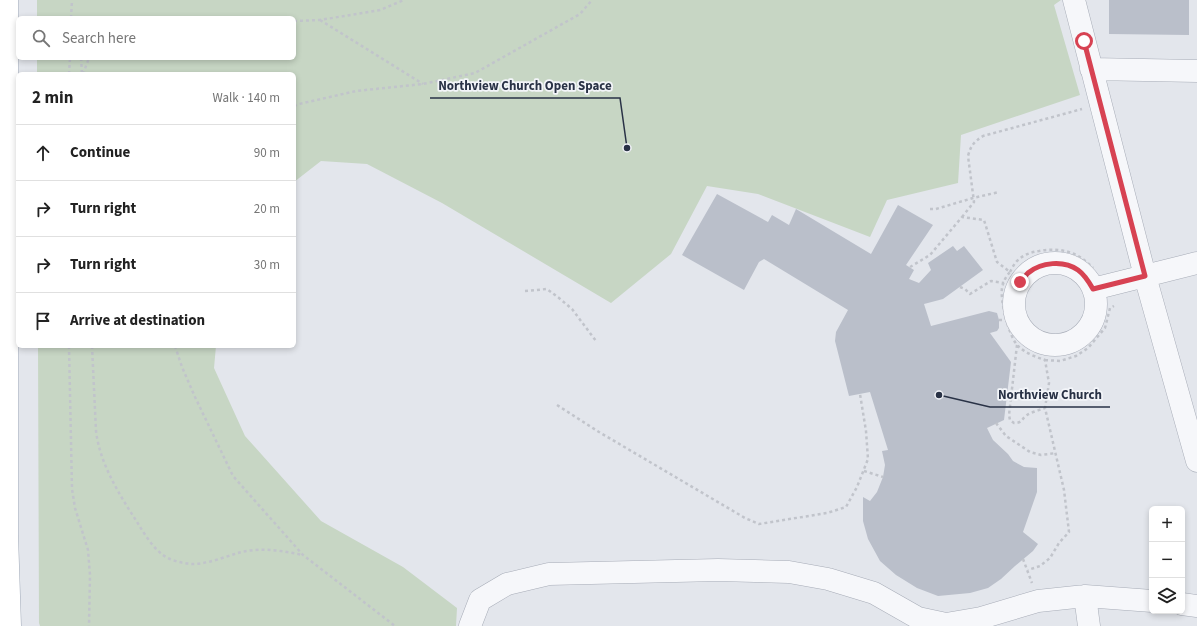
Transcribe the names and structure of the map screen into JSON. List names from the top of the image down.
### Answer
{
  "places": ["Northview Church Open Space", "Northview Church"],
  "page": {
    "search": "Search here",
    "heading": ["2 min", "Walk · 140 m"],
    "list": [
      ["Continue", "90 m"],
      ["Turn right", "20 m"],
      ["Turn right", "30 m"],
      "Arrive at destination"
    ],
    "map_buttons": ["+", "−"]
  }
}
